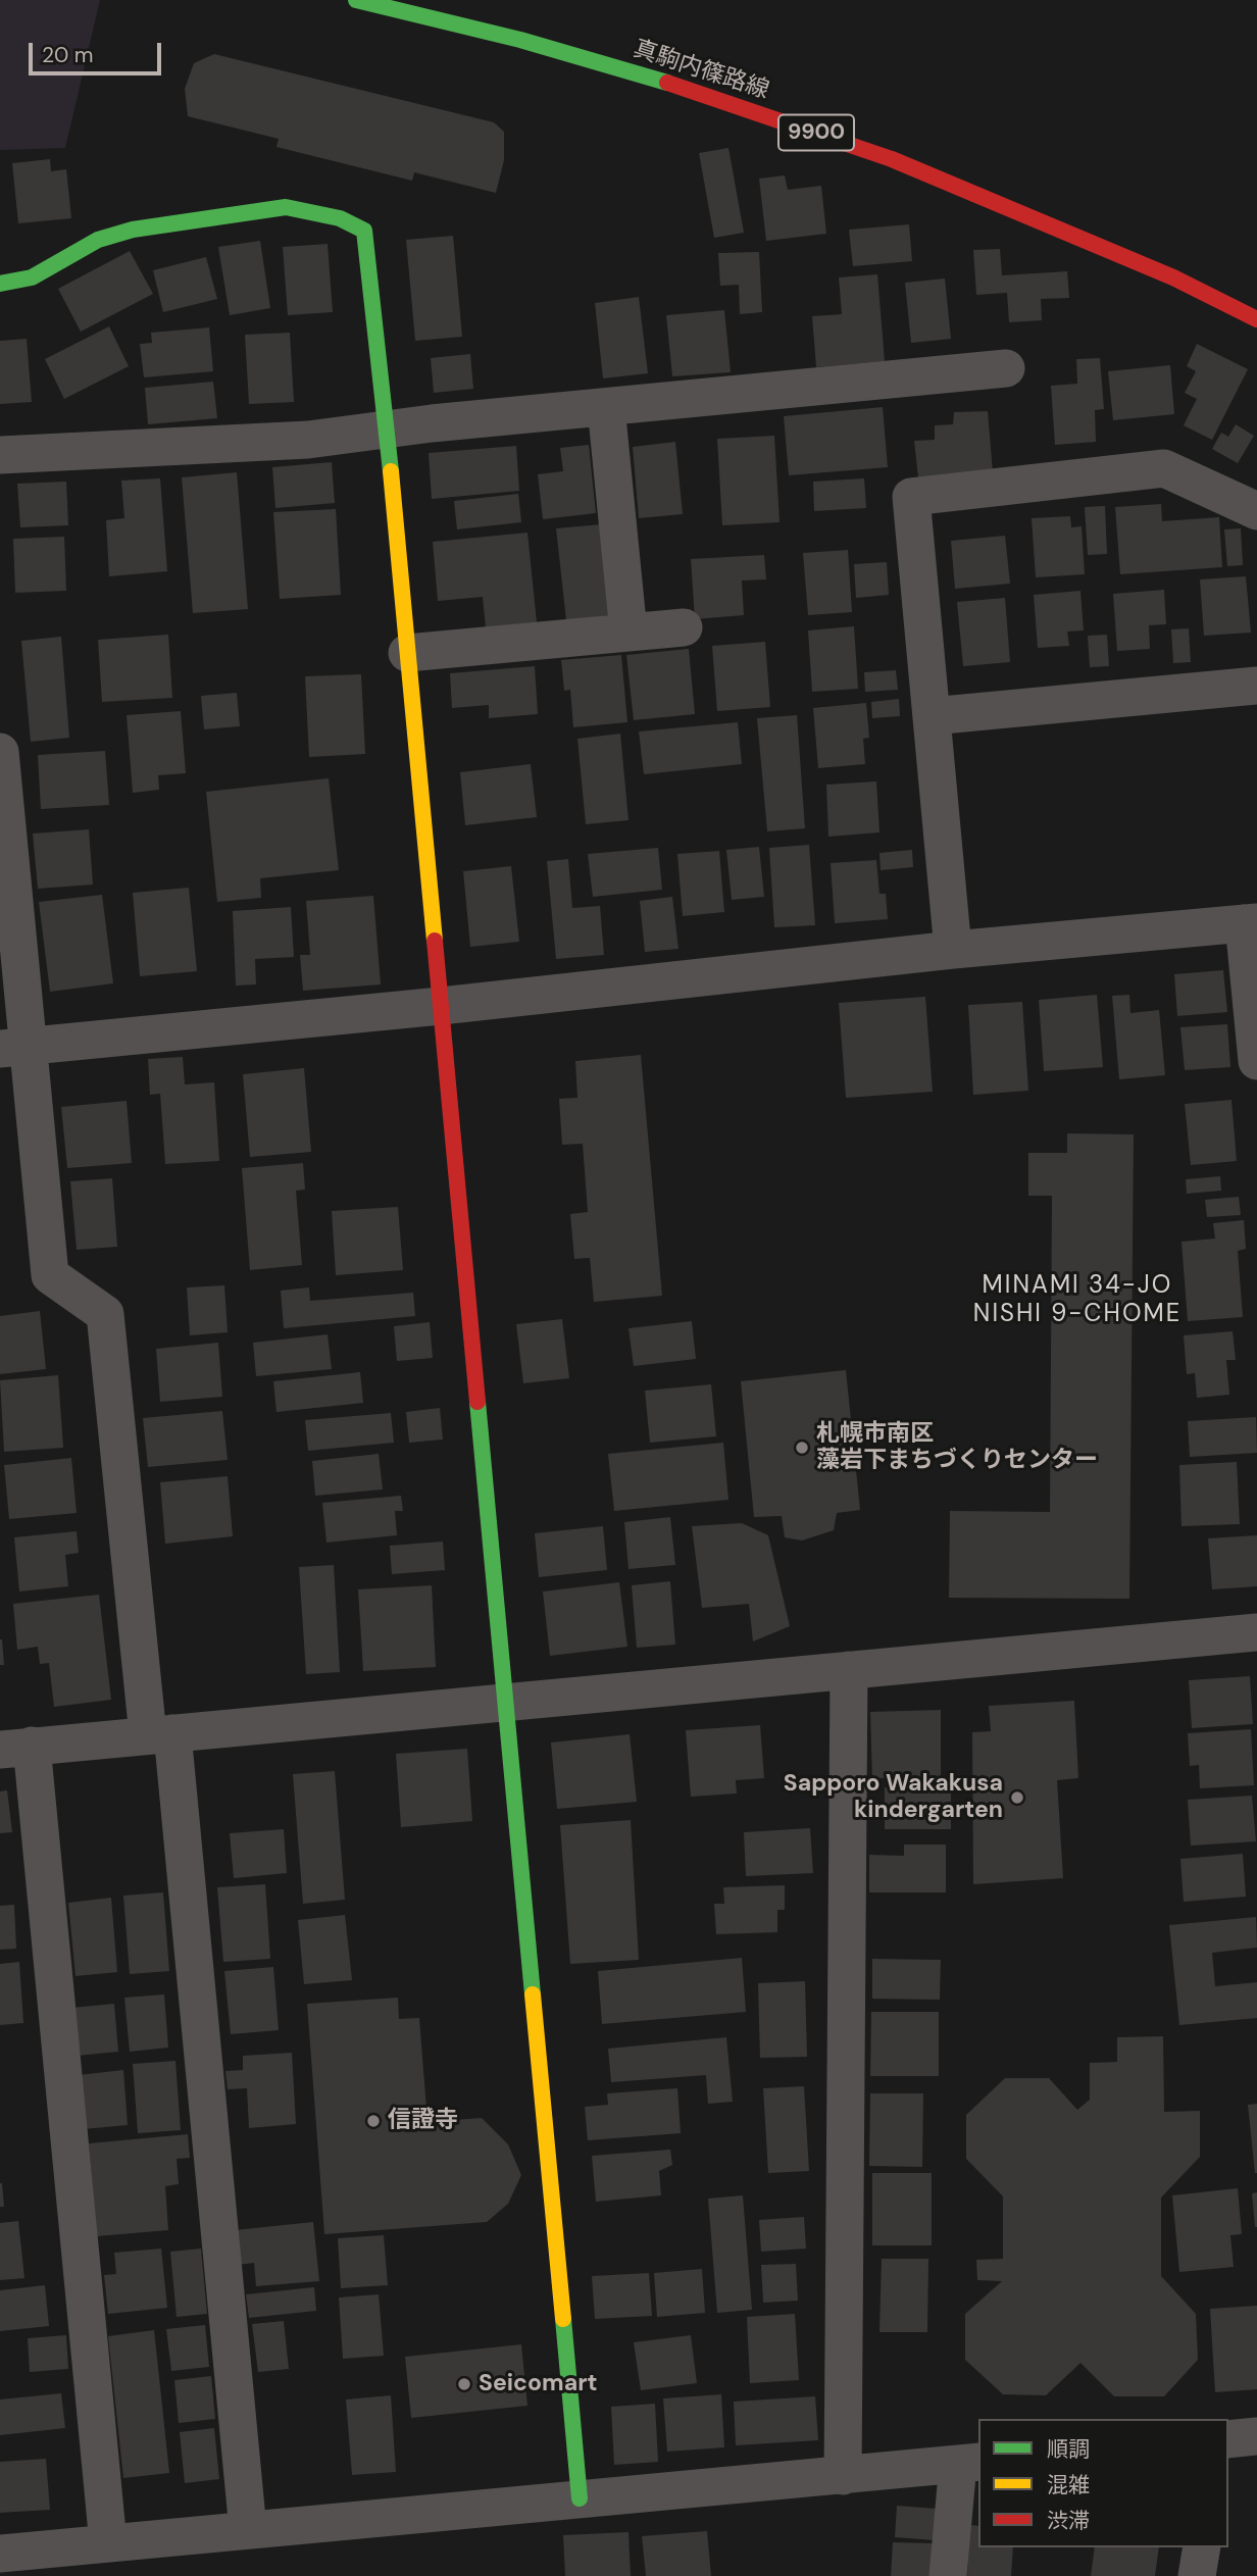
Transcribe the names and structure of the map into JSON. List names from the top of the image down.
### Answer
{
  "streets": {
    "street": ["真駒内篠路線", "9900"]
  },
  "districts": ["MINAMI 34-JO NISHI 9-CHOME"],
  "places": [
    "札幌市南区 藻岩下まちづくりセンター",
    "Sapporo Wakakusa kindergarten",
    "信證寺",
    "Seicomart"
  ],
  "legend": ["順調", "混雑", "渋滞"],
  "scale_bar": "20 m"
}
